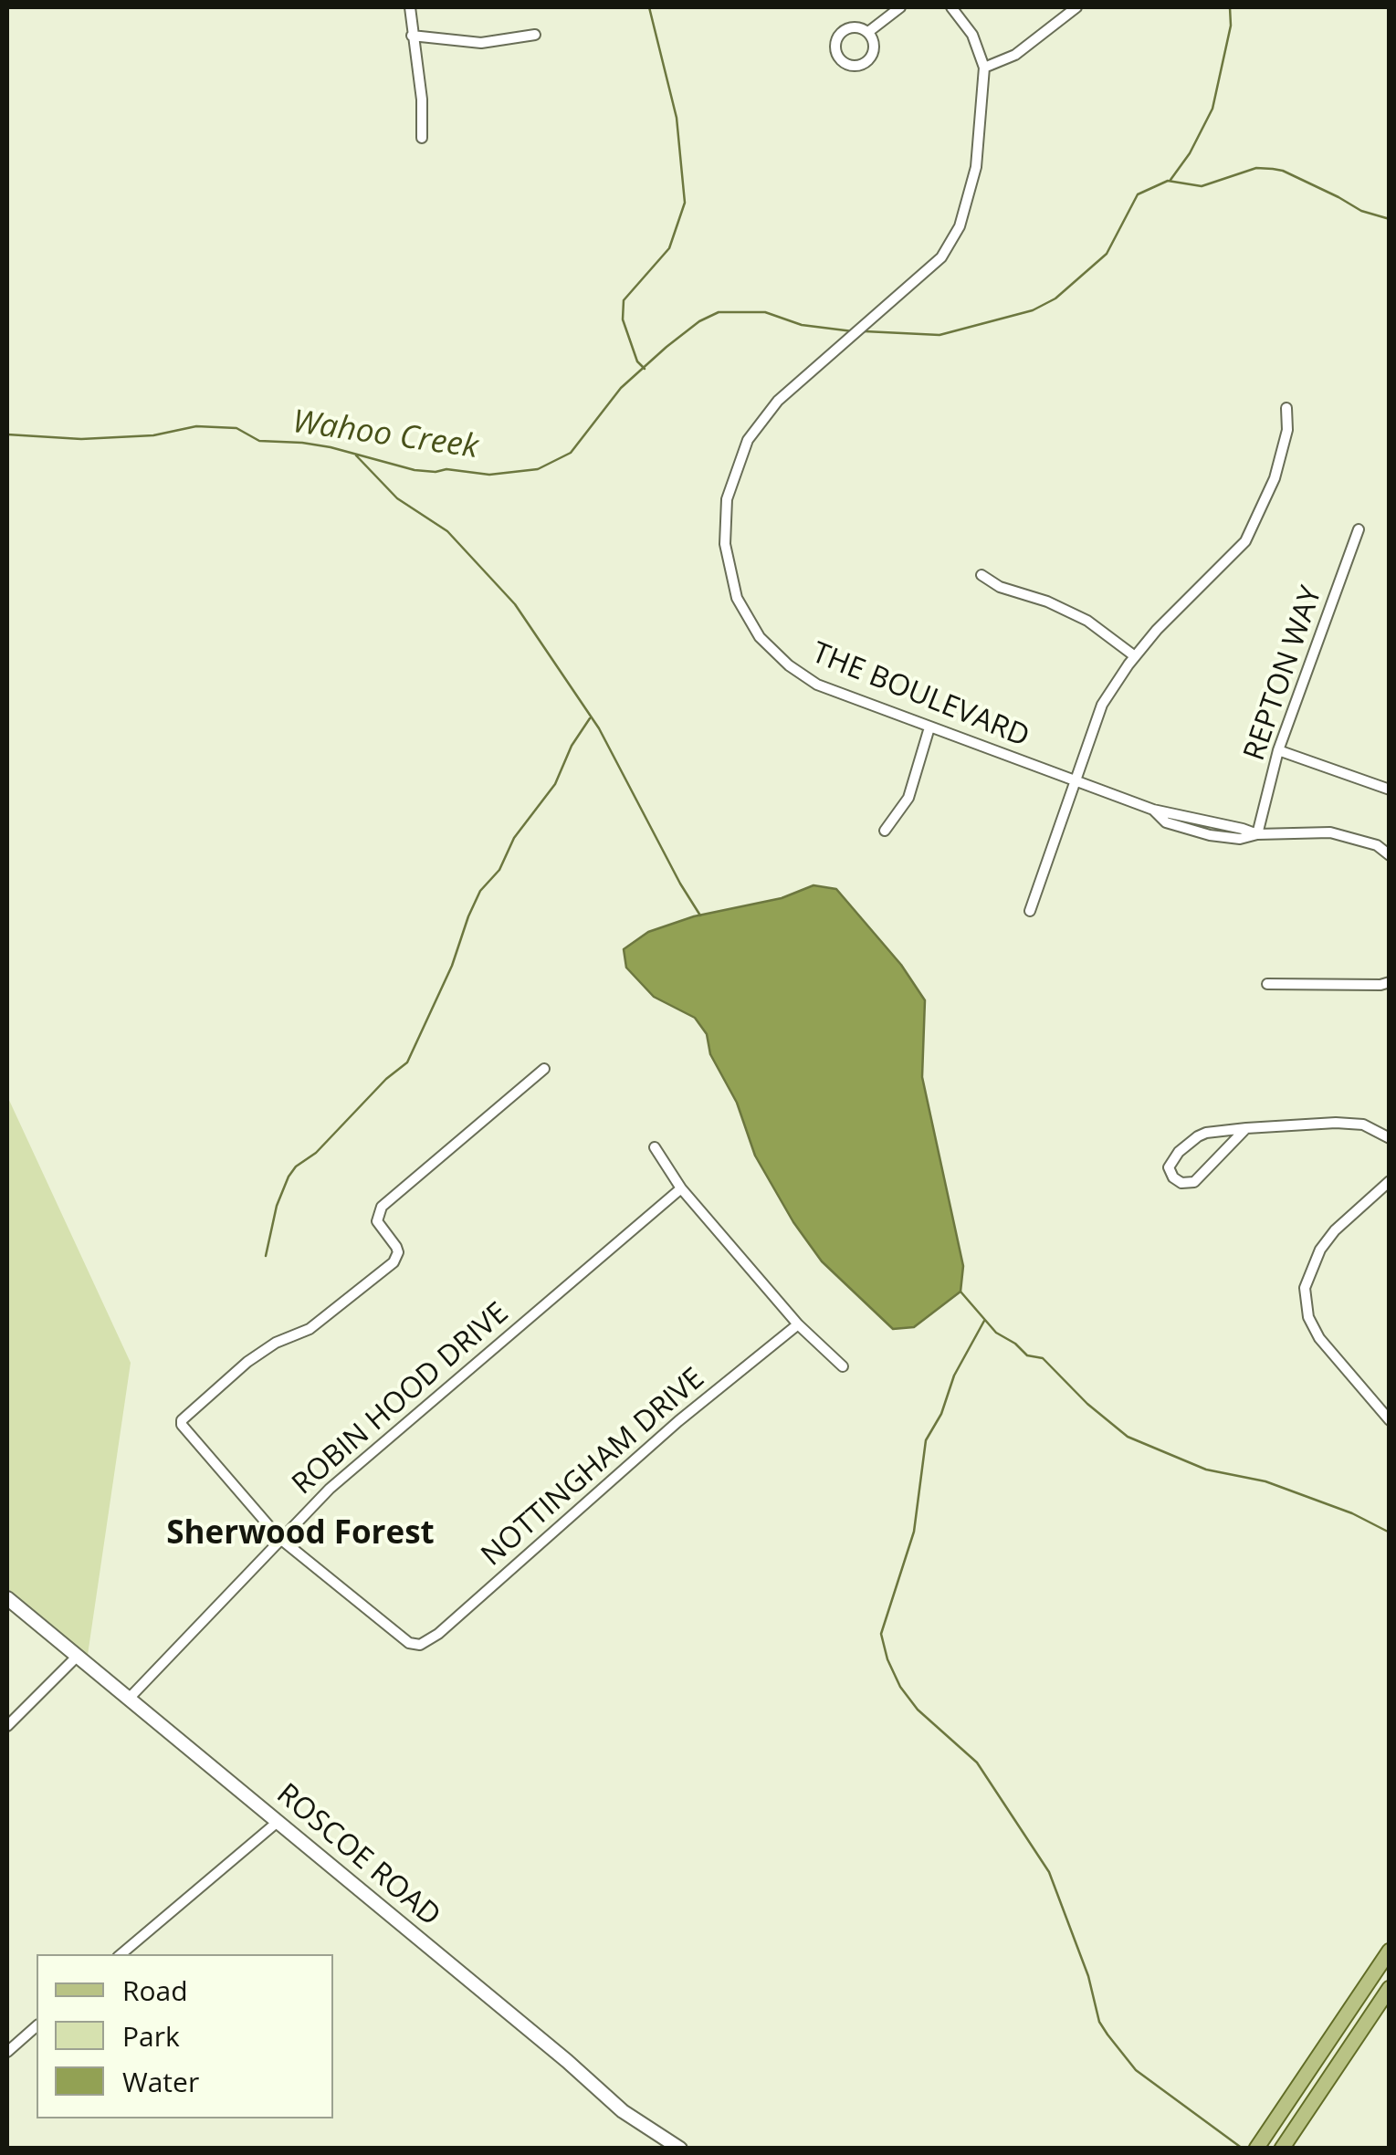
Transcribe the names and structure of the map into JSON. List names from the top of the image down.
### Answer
{
  "streets": {
    "main road": ["ROSCOE ROAD"],
    "street": [
      "REPTON WAY",
      "THE BOULEVARD",
      "ROBIN HOOD DRIVE",
      "NOTTINGHAM DRIVE"
    ]
  },
  "crossings": [
    ["REPTON WAY", "THE BOULEVARD"],
    ["ROBIN HOOD DRIVE", "NOTTINGHAM DRIVE"],
    ["ROBIN HOOD DRIVE", "ROSCOE ROAD"]
  ],
  "districts": ["Sherwood Forest"],
  "water": ["Wahoo Creek"],
  "legend": ["Road", "Park", "Water"]
}
